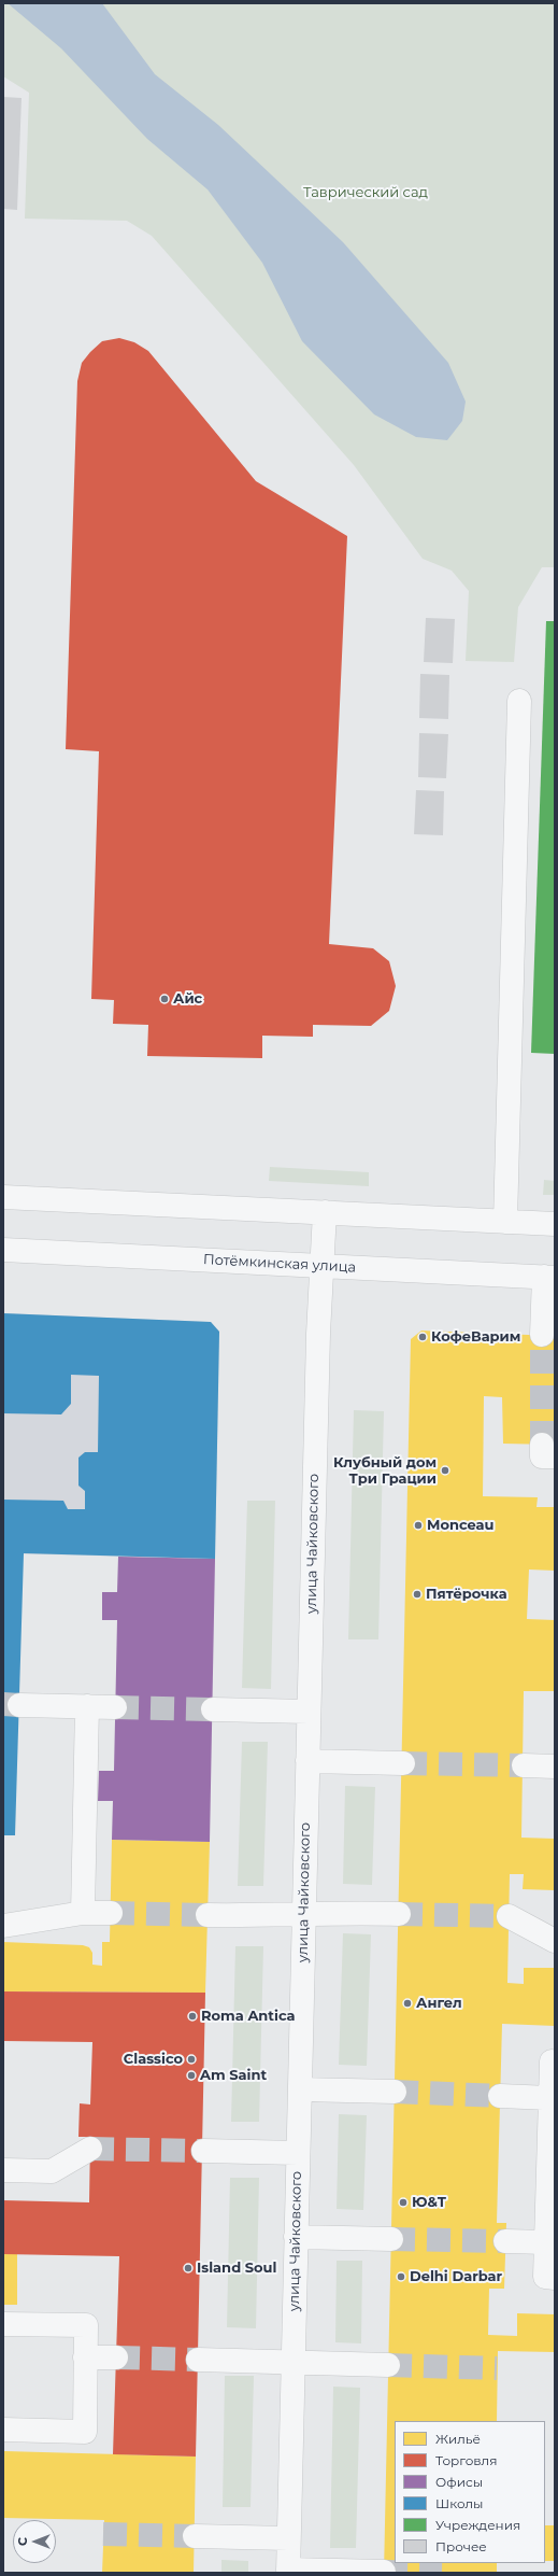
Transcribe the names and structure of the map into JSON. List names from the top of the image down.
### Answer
{
  "streets": {
    "street": ["Потёмкинская улица", "улица Чайковского"]
  },
  "crossings": [
    ["Потёмкинская улица", "улица Чайковского"]
  ],
  "parks": ["Таврический сад"],
  "places": [
    "Айс",
    "КофеВарим",
    "Клубный дом Три Грации",
    "Monceau",
    "Пятёрочка",
    "Ангел",
    "Roma Antica",
    "Classico",
    "Am Saint",
    "Ю&Т",
    "Island Soul",
    "Delhi Darbar"
  ],
  "legend": [
    "Жильё",
    "Торговля",
    "Офисы",
    "Школы",
    "Учреждения",
    "Прочее"
  ],
  "north": "left"
}
